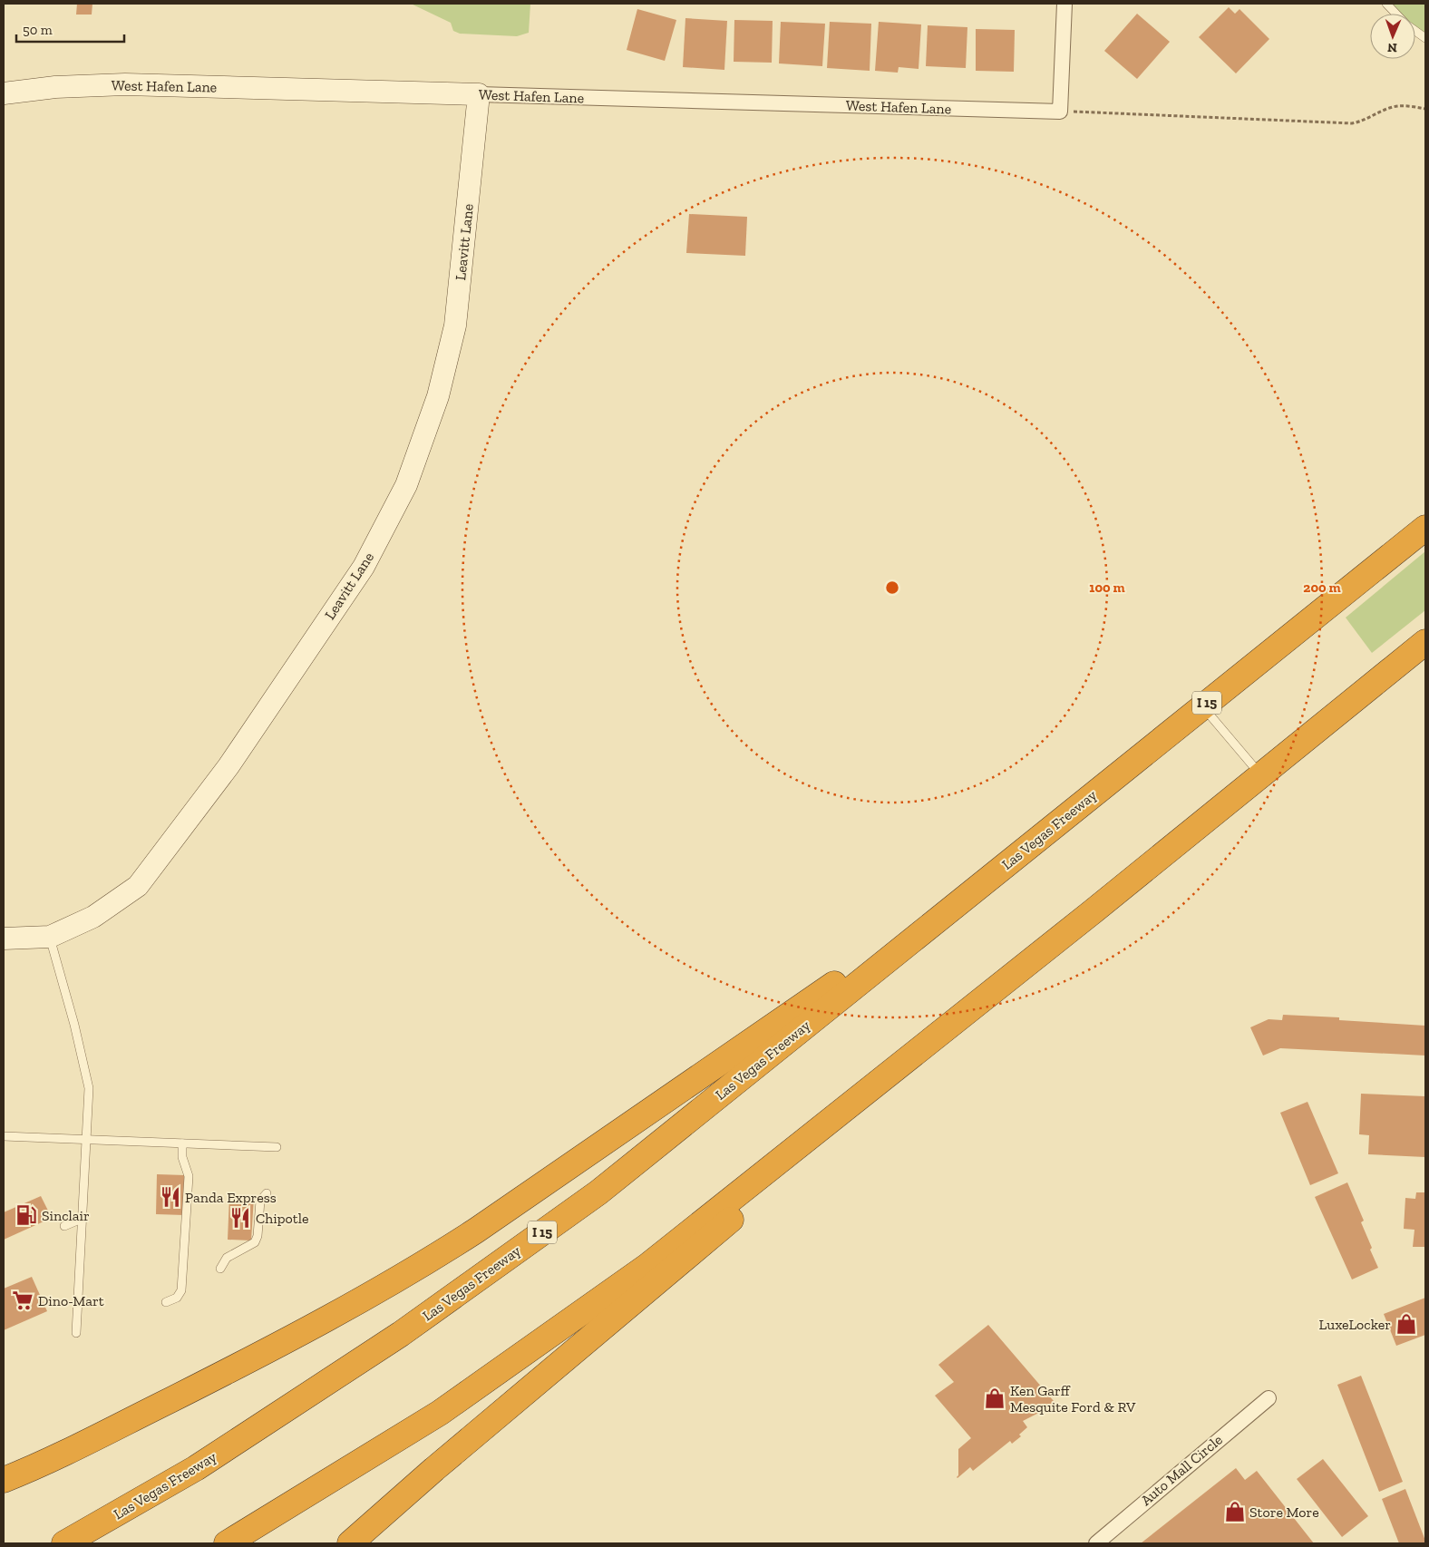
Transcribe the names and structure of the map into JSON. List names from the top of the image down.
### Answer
{
  "streets": {
    "highway": ["I 15", "Las Vegas Freeway"],
    "main road": ["West Hafen Lane", "Leavitt Lane"],
    "street": ["Auto Mall Circle"]
  },
  "crossings": [
    ["West Hafen Lane", "Leavitt Lane"]
  ],
  "places": {
    "restaurant": ["Panda Express", "Chipotle"],
    "fuel station": ["Sinclair"],
    "supermarket": ["Dino-Mart"],
    "shop": ["LuxeLocker", "Ken Garff Mesquite Ford & RV", "Store More"]
  },
  "scale_bar": "50 m",
  "north": "bottom",
  "rings": ["100 m", "200 m"]
}
